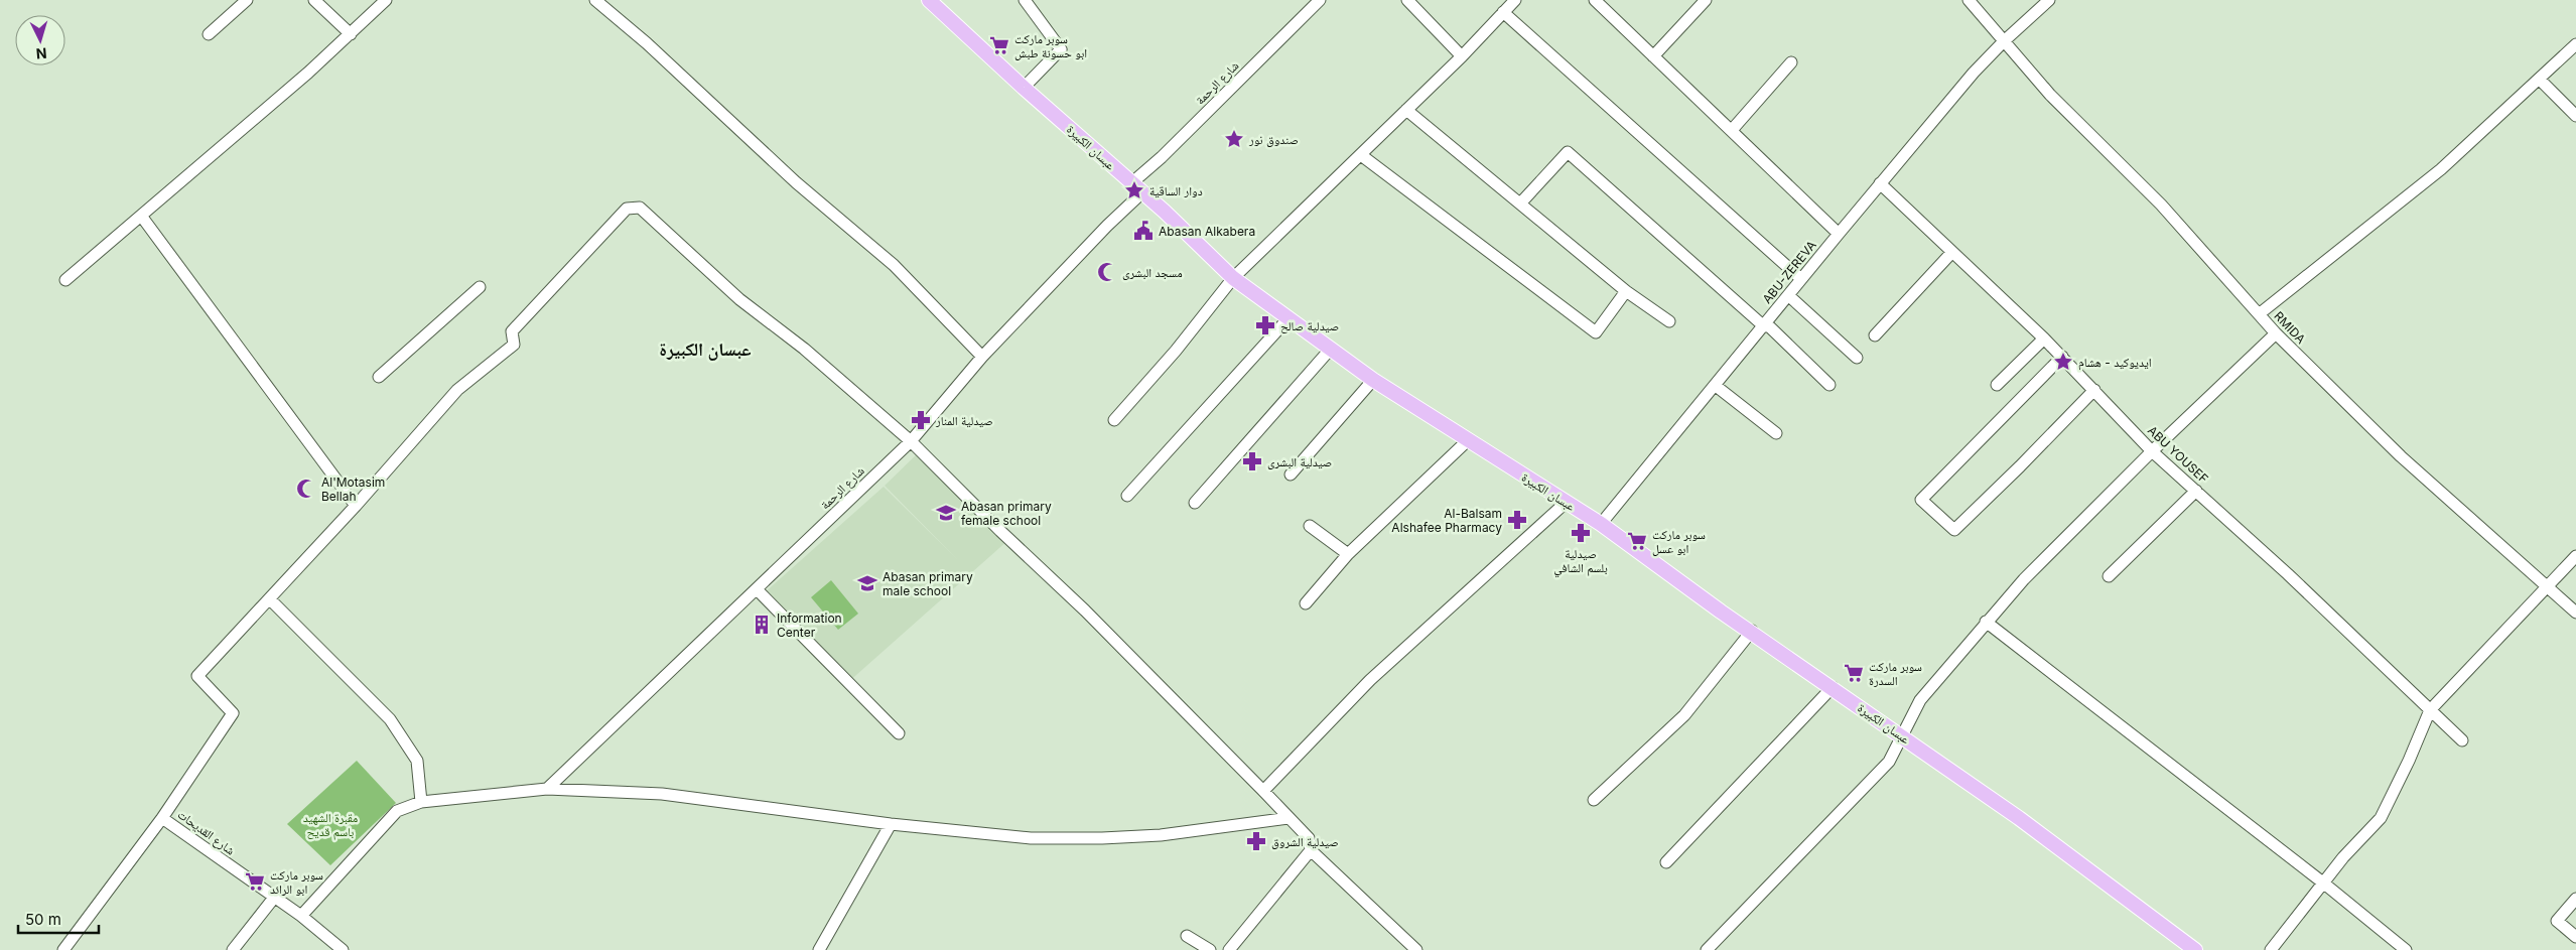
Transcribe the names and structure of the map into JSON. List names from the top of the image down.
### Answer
{
  "streets": {
    "main road": ["عبسان الكبيرة"],
    "street": [
      "شارع الرحمة",
      "ABU-ZEREVA",
      "RMIDA",
      "ABU YOUSEF",
      "شارع القديحات"
    ]
  },
  "crossings": [
    ["شارع الرحمة", "عبسان الكبيرة"],
    ["عبسان الكبيرة", "ABU-ZEREVA"],
    ["ABU-ZEREVA", "RMIDA"],
    ["ABU-ZEREVA", "ABU YOUSEF"]
  ],
  "districts": ["عبسان الكبيرة"],
  "parks": ["مقبرة الشهيد باسم قديح"],
  "places": {
    "supermarket": [
      "سوبر ماركت ابو حسونة طبش",
      "سوبر ماركت ابو عسل",
      "سوبر ماركت السدرة",
      "سوبر ماركت ابو الرائد"
    ],
    "place": ["صندوق نور", "دوار الساقية", "ايديوكيد - هشام"],
    "public building": ["Abasan Alkabera"],
    "mosque": ["مسجد البشرى", "Al'Motasim Bellah"],
    "pharmacy": [
      "صيدلية صالح",
      "صيدلية المنار",
      "صيدلية البشرى",
      "Al-Balsam Alshafee Pharmacy",
      "صيدلية بلسم الشافي",
      "صيدلية الشروق"
    ],
    "school or university": ["Abasan primary female school", "Abasan primary male school"],
    "building": ["Information Center"]
  },
  "scale_bar": "50 m",
  "north": "bottom"
}
